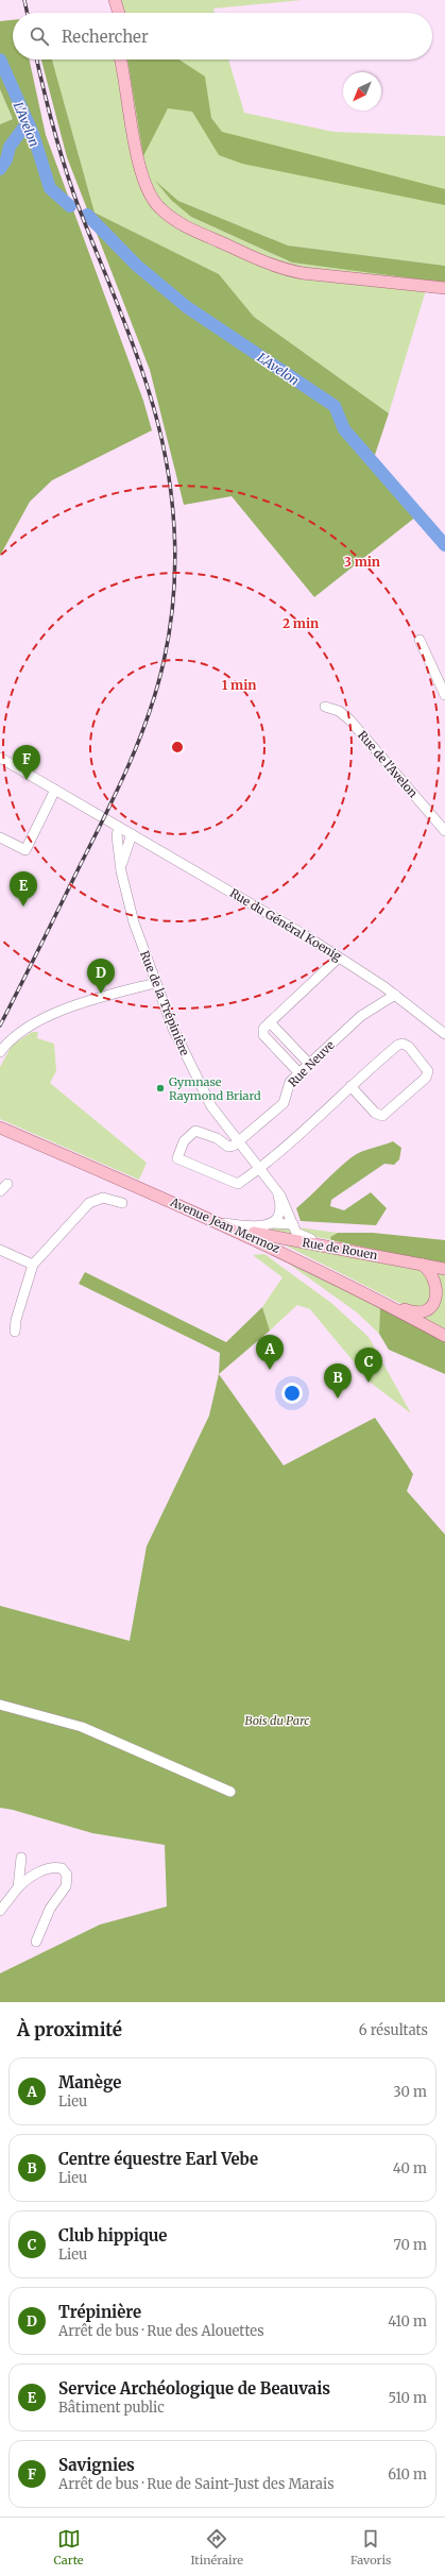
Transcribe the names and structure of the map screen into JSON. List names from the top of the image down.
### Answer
{
  "streets": {
    "main road": ["Avenue Jean Mermoz", "Rue de Rouen"],
    "street": [
      "Rue de l'Avelon",
      "Rue du Général Koenig",
      "Rue de la Trépinière",
      "Rue Neuve"
    ]
  },
  "crossings": [
    ["Rue du Général Koenig", "Rue de la Trépinière"],
    ["Rue du Général Koenig", "Rue Neuve"],
    ["Rue de la Trépinière", "Rue Neuve"],
    ["Rue de la Trépinière", "Rue de Rouen"],
    ["Avenue Jean Mermoz", "Rue de Rouen"]
  ],
  "water": ["L'Avelon"],
  "parks": ["Bois du Parc"],
  "places": ["Gymnase Raymond Briard"],
  "north": "bottom left",
  "page": {
    "search": "Rechercher",
    "pins": [
      "F",
      "E",
      "D",
      "A",
      "C",
      "B"
    ],
    "heading": ["À proximité", "6 résultats"],
    "list": [
      {
        "mark": "A",
        "name": "Manège",
        "note": "Lieu",
        "value": "30 m"
      },
      {
        "mark": "B",
        "name": "Centre équestre Earl Vebe",
        "note": "Lieu",
        "value": "40 m"
      },
      {
        "mark": "C",
        "name": "Club hippique",
        "note": "Lieu",
        "value": "70 m"
      },
      {
        "mark": "D",
        "name": "Trépinière",
        "note": "Arrêt de bus · Rue des Alouettes",
        "value": "410 m"
      },
      {
        "mark": "E",
        "name": "Service Archéologique de Beauvais",
        "note": "Bâtiment public",
        "value": "510 m"
      },
      {
        "mark": "F",
        "name": "Savignies",
        "note": "Arrêt de bus · Rue de Saint-Just des Marais",
        "value": "610 m"
      }
    ],
    "nav": ["Carte", "Itinéraire", "Favoris"]
  },
  "rings": ["3 min", "2 min", "1 min"]
}
